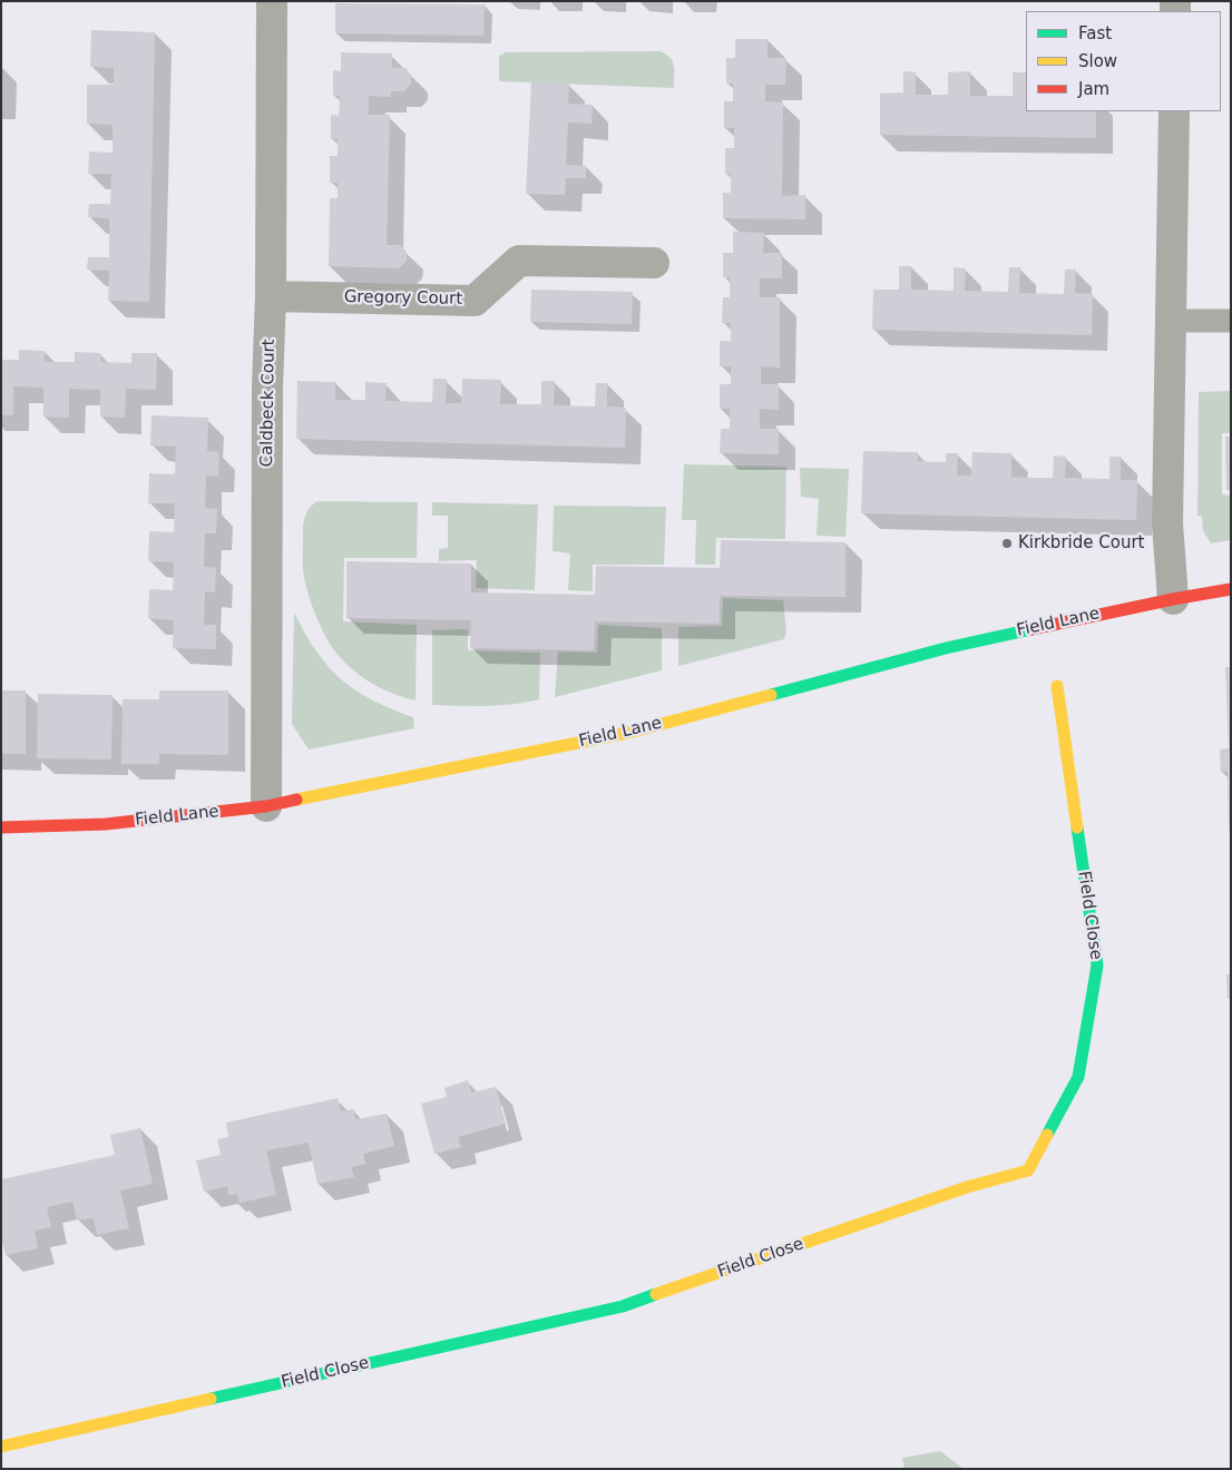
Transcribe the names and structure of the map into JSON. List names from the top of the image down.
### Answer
{
  "streets": {
    "street": [
      "Gregory Court",
      "Caldbeck Court",
      "Field Lane",
      "Field Close"
    ]
  },
  "crossings": [
    ["Gregory Court", "Caldbeck Court"],
    ["Caldbeck Court", "Field Lane"]
  ],
  "places": ["Kirkbride Court"],
  "legend": ["Fast", "Slow", "Jam"]
}
